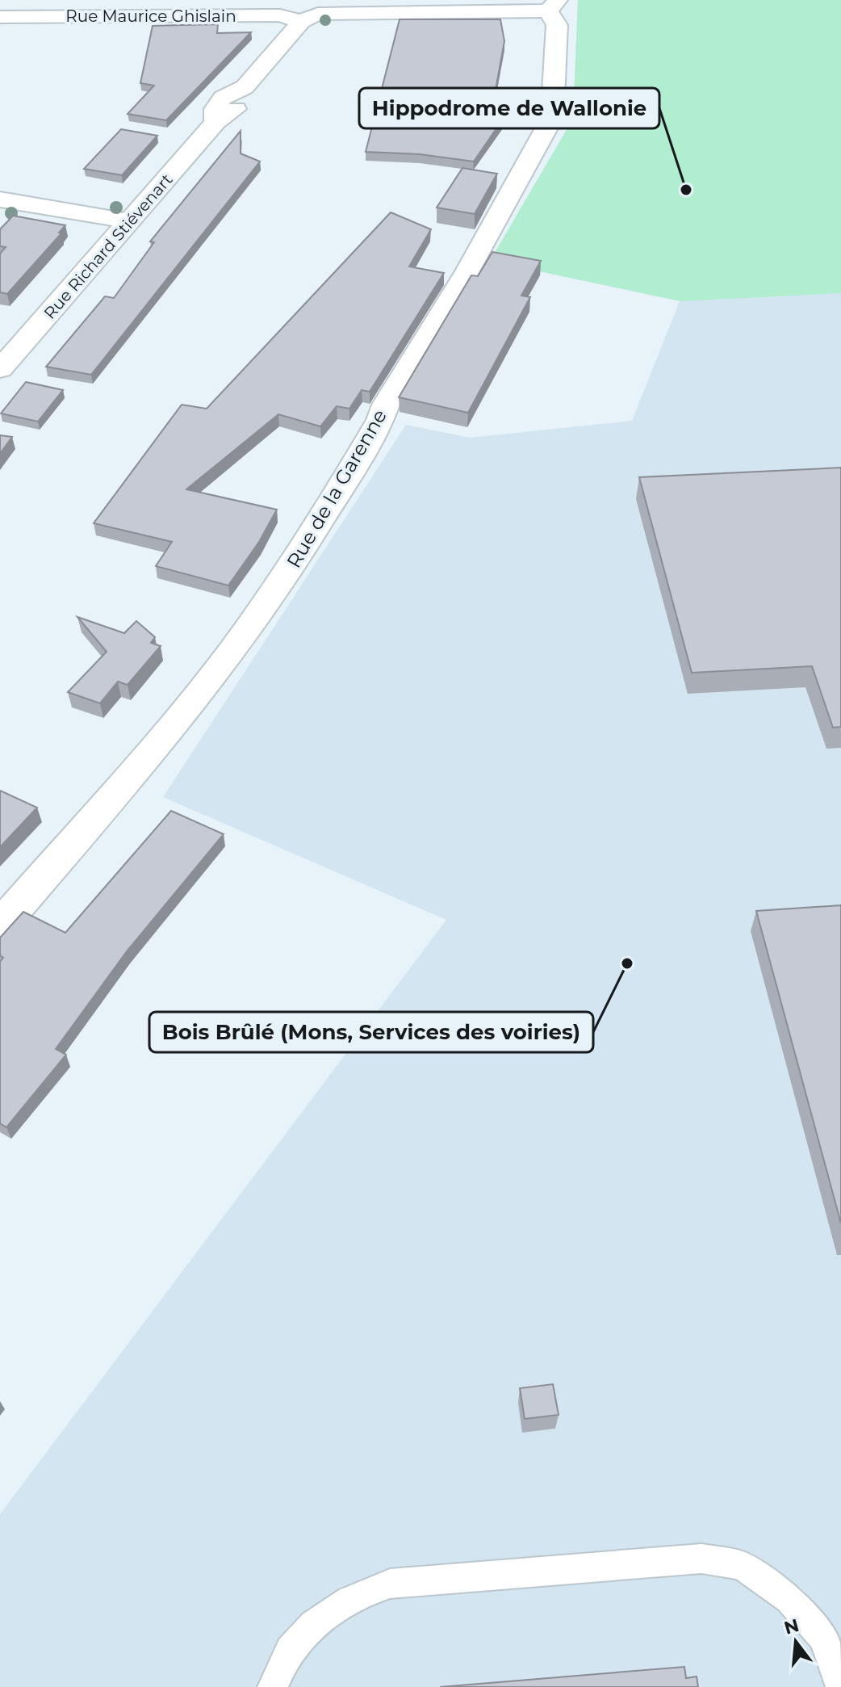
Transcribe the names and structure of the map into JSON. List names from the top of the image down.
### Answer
{
  "streets": {
    "street": ["Rue Maurice Ghislain", "Rue Richard Stiévenart", "Rue de la Garenne"]
  },
  "crossings": [
    ["Rue Maurice Ghislain", "Rue Richard Stiévenart"]
  ],
  "places": ["Hippodrome de Wallonie", "Bois Brûlé (Mons, Services des voiries)"],
  "north": "top"
}
